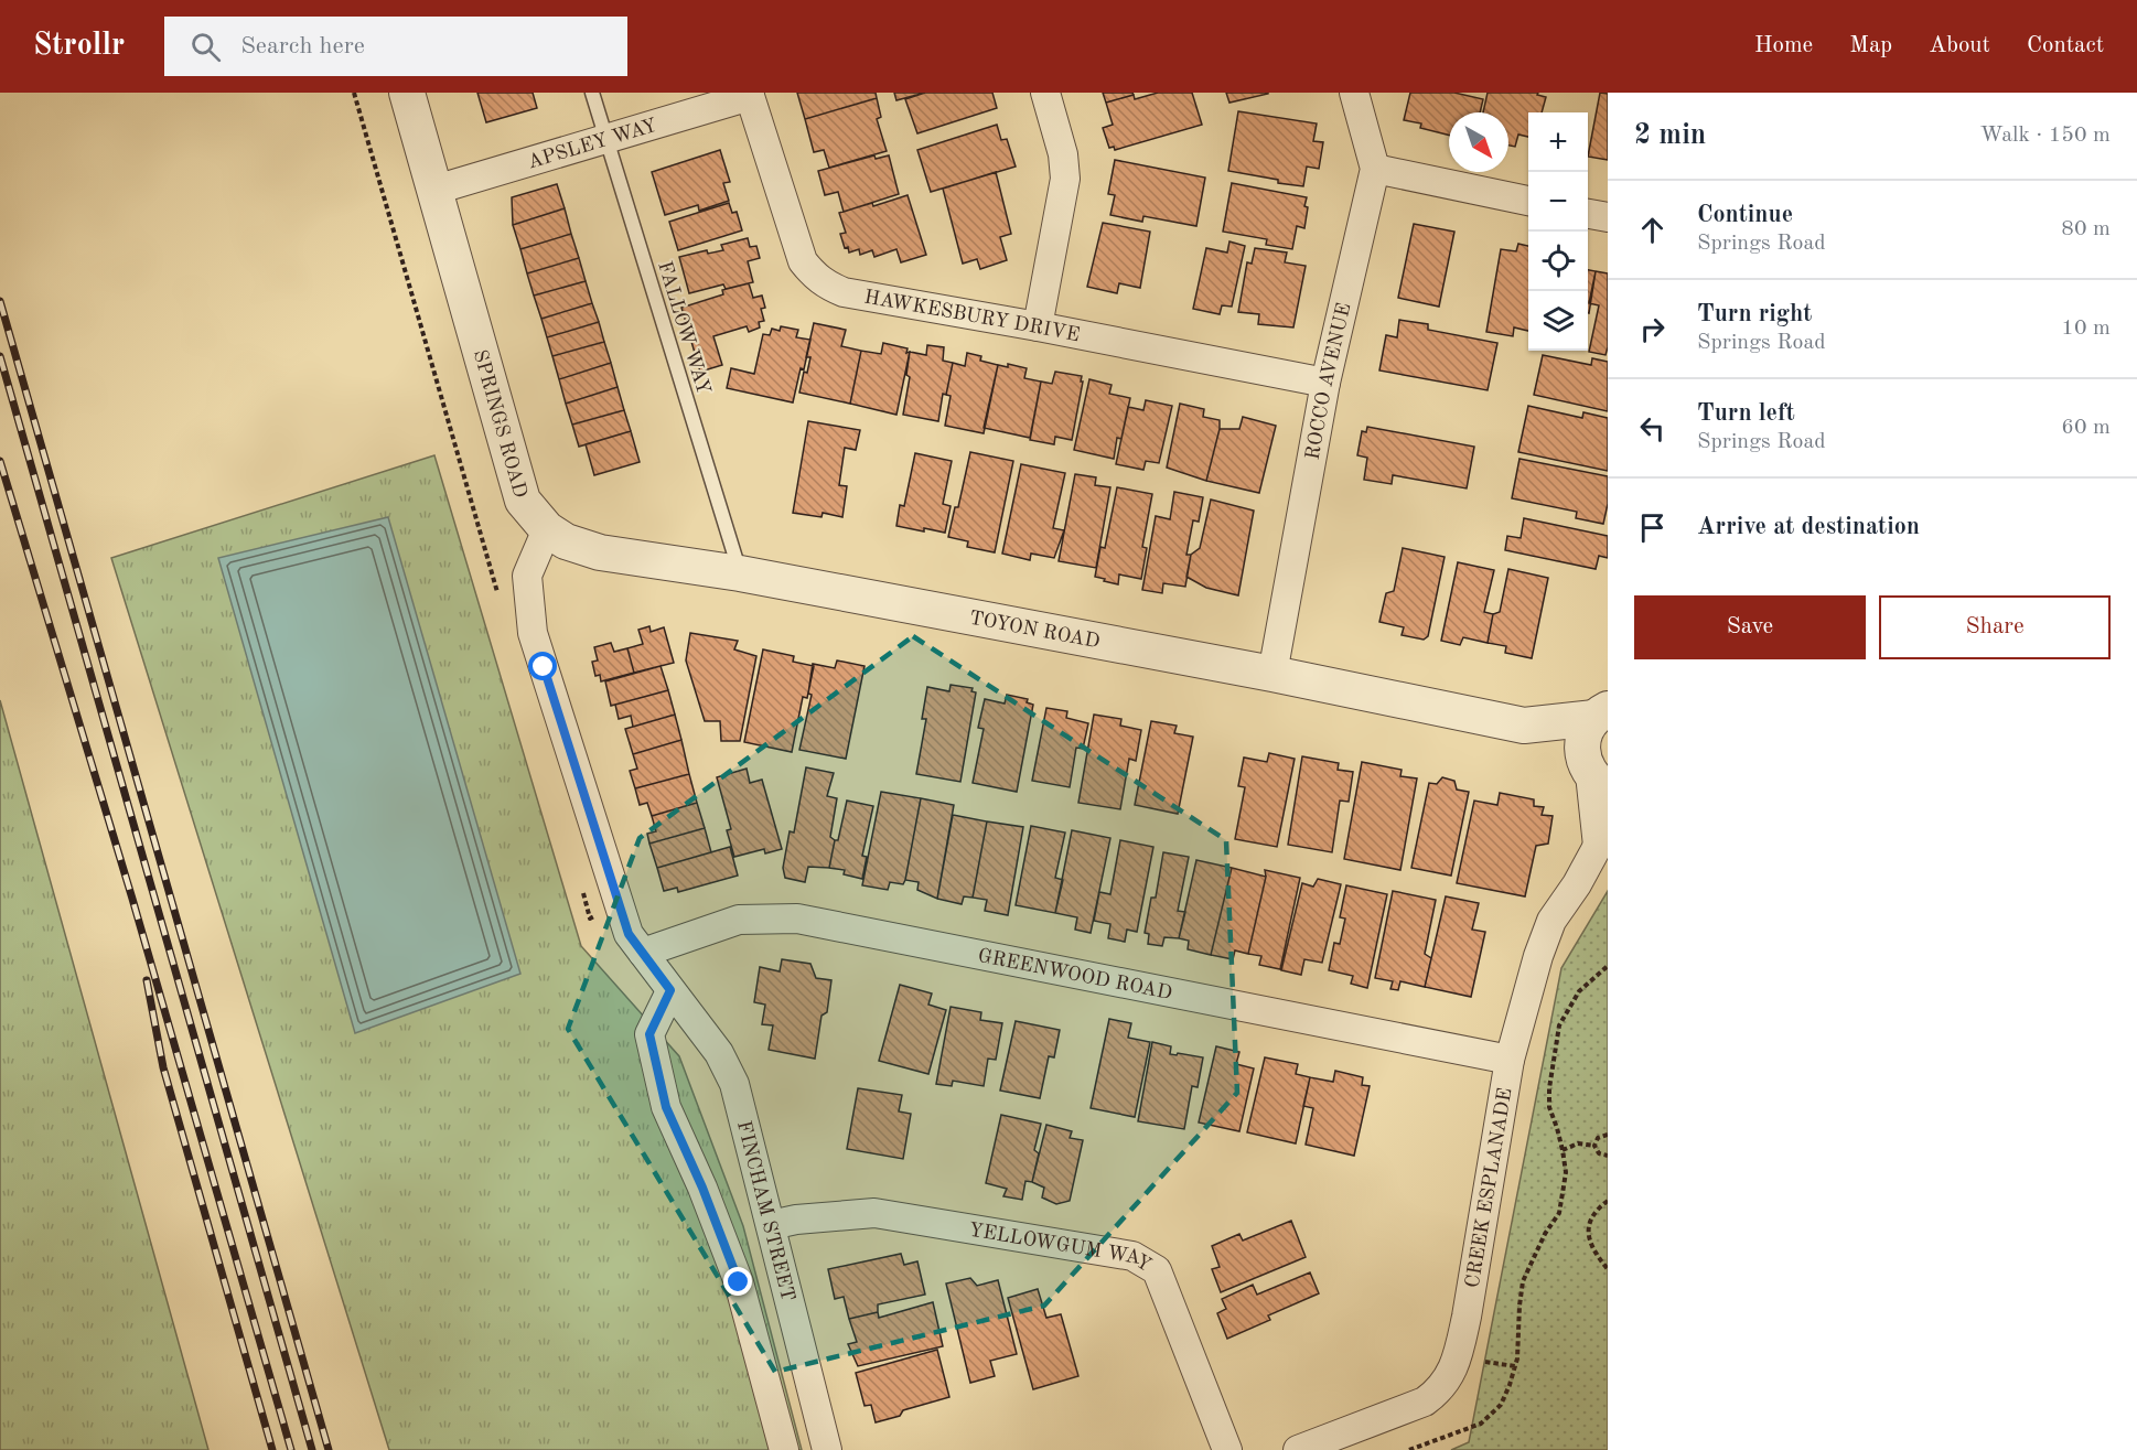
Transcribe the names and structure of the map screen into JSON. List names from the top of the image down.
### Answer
{
  "streets": {
    "street": [
      "APSLEY WAY",
      "HAWKESBURY DRIVE",
      "ROCCO AVENUE",
      "SPRINGS ROAD",
      "TOYON ROAD",
      "GREENWOOD ROAD",
      "CREEK ESPLANADE",
      "FINCHAM STREET",
      "YELLOWGUM WAY"
    ],
    "lane": ["FALLOW WAY"]
  },
  "crossings": [
    ["APSLEY WAY", "HAWKESBURY DRIVE"],
    ["APSLEY WAY", "FALLOW WAY"],
    ["APSLEY WAY", "SPRINGS ROAD"],
    ["HAWKESBURY DRIVE", "ROCCO AVENUE"],
    ["FALLOW WAY", "TOYON ROAD"],
    ["ROCCO AVENUE", "TOYON ROAD"],
    ["SPRINGS ROAD", "TOYON ROAD"],
    ["TOYON ROAD", "CREEK ESPLANADE"],
    ["GREENWOOD ROAD", "CREEK ESPLANADE"],
    ["FINCHAM STREET", "YELLOWGUM WAY"]
  ],
  "north": "bottom right",
  "page": {
    "header": "Strollr",
    "search": "Search here",
    "nav": [
      "Home",
      "Map",
      "About",
      "Contact"
    ],
    "heading": ["2 min", "Walk · 150 m"],
    "map_buttons": ["+", "−"],
    "list": [
      ["Continue", "Springs Road", "80 m"],
      ["Turn right", "Springs Road", "10 m"],
      ["Turn left", "Springs Road", "60 m"],
      "Arrive at destination"
    ],
    "buttons": ["Save", "Share"]
  }
}
